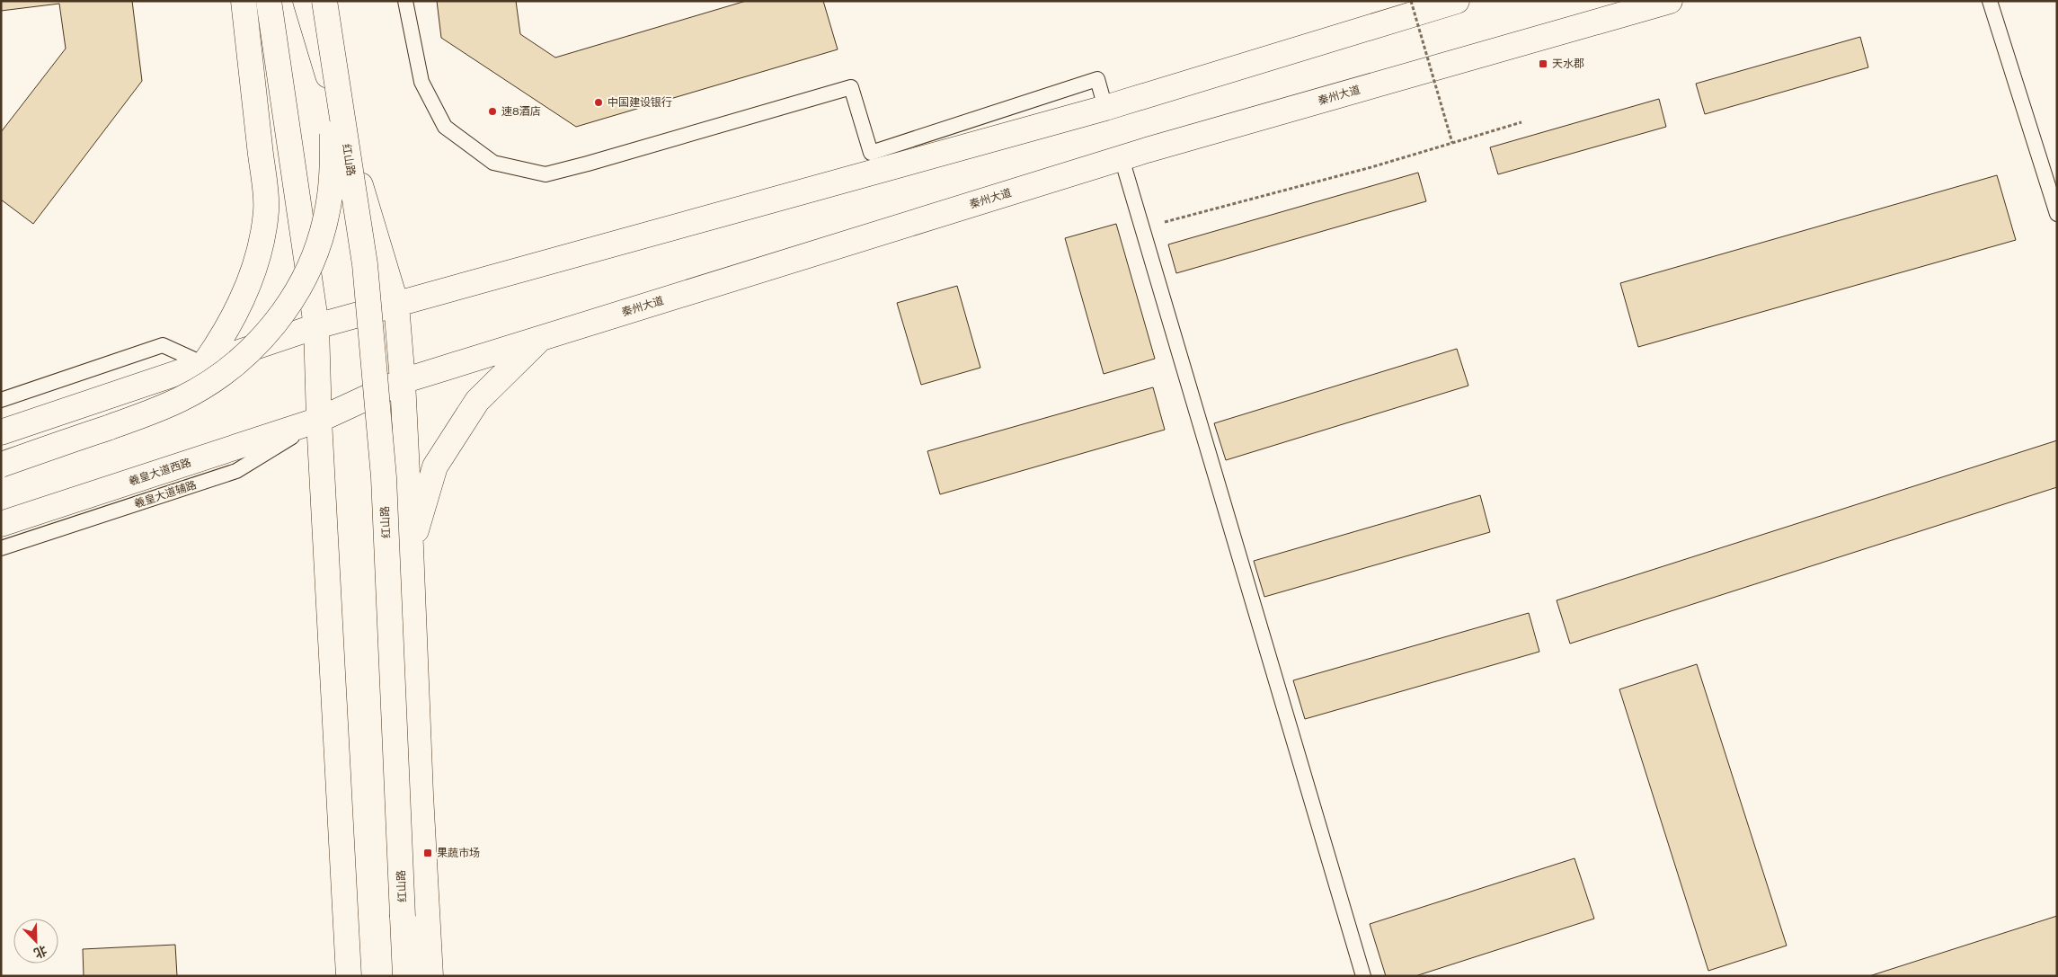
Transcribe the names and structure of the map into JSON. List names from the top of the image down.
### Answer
{
  "streets": {
    "main road": ["秦州大道", "红山路", "羲皇大道西路"],
    "lane": ["羲皇大道辅路"]
  },
  "crossings": [
    ["秦州大道", "红山路"],
    ["秦州大道", "羲皇大道西路"],
    ["秦州大道", "羲皇大道辅路"],
    ["羲皇大道西路", "羲皇大道辅路"]
  ],
  "places": {
    "transit": ["天水郡", "果蔬市场"],
    "other": ["中国建设银行", "速8酒店"]
  },
  "north": "bottom right"
}
